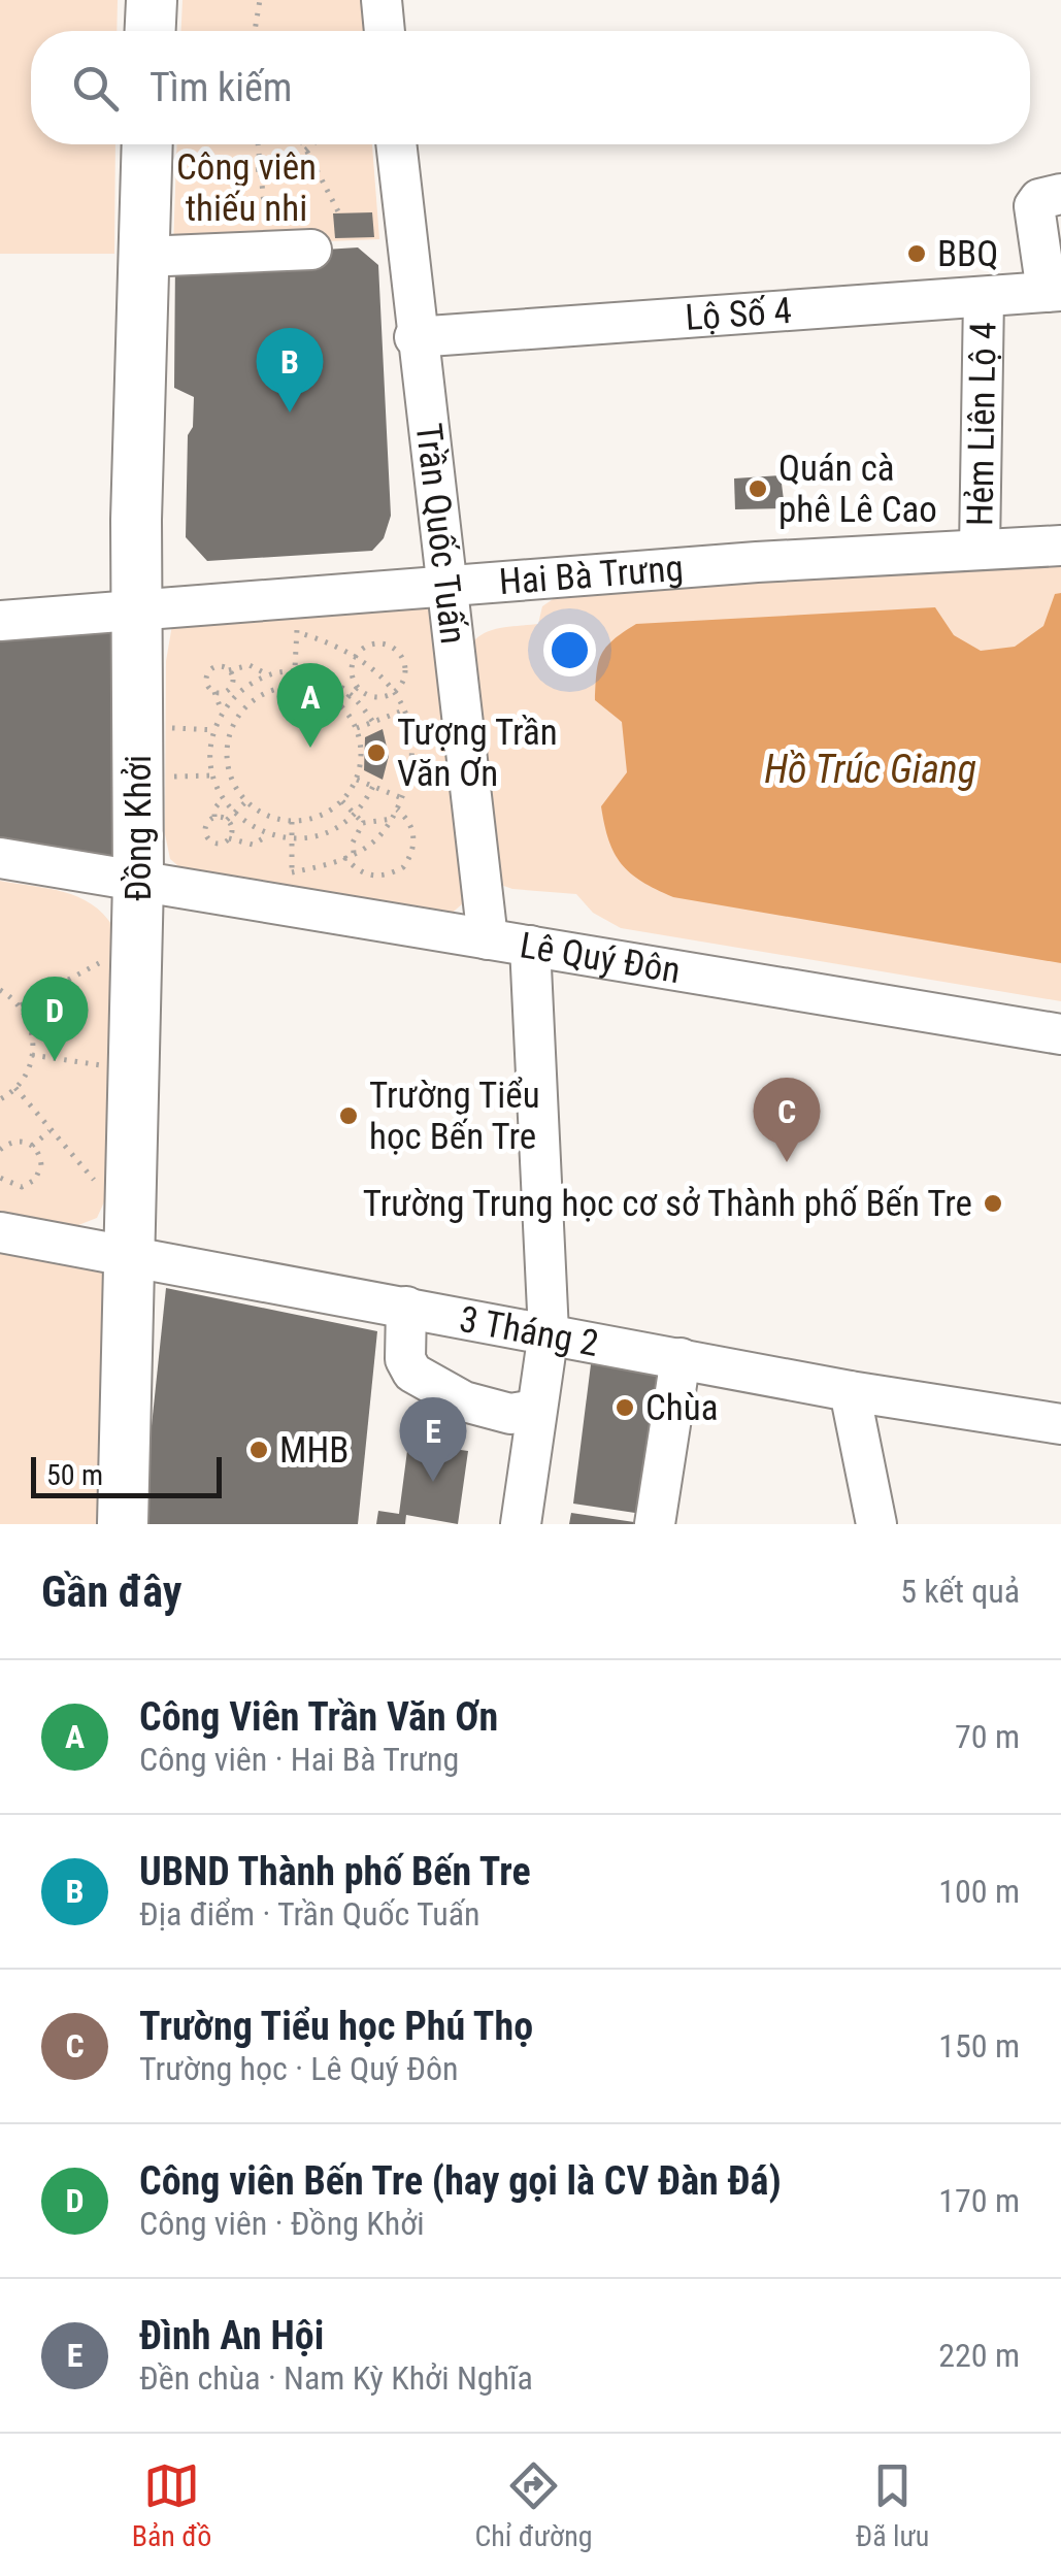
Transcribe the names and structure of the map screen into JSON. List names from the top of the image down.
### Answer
{
  "streets": {
    "main road": ["Đồng Khởi"],
    "street": [
      "Lộ Số 4",
      "Hẻm Liên Lộ 4",
      "Trần Quốc Tuấn",
      "Hai Bà Trưng",
      "Lê Quý Đôn",
      "3 Tháng 2"
    ]
  },
  "crossings": [
    ["Lộ Số 4", "Hẻm Liên Lộ 4"],
    ["Lộ Số 4", "Trần Quốc Tuấn"],
    ["Hẻm Liên Lộ 4", "Hai Bà Trưng"],
    ["Trần Quốc Tuấn", "Hai Bà Trưng"],
    ["Trần Quốc Tuấn", "Lê Quý Đôn"],
    ["Hai Bà Trưng", "Đồng Khởi"],
    ["Đồng Khởi", "Lê Quý Đôn"],
    ["Đồng Khởi", "3 Tháng 2"]
  ],
  "water": ["Hồ Trúc Giang"],
  "parks": ["Công viên thiếu nhi"],
  "places": [
    "BBQ",
    "Quán cà phê Lê Cao",
    "Tượng Trần Văn Ơn",
    "Trường Tiểu học Bến Tre",
    "Trường Trung học cơ sở Thành phố Bến Tre",
    "Chùa",
    "MHB"
  ],
  "scale_bar": "50 m",
  "page": {
    "search": "Tìm kiếm",
    "pins": [
      "B",
      "A",
      "D",
      "C",
      "E"
    ],
    "scale": "50 m",
    "heading": ["Gần đây", "5 kết quả"],
    "list": [
      {
        "mark": "A",
        "name": "Công Viên Trần Văn Ơn",
        "note": "Công viên · Hai Bà Trưng",
        "value": "70 m"
      },
      {
        "mark": "B",
        "name": "UBND Thành phố Bến Tre",
        "note": "Địa điểm · Trần Quốc Tuấn",
        "value": "100 m"
      },
      {
        "mark": "C",
        "name": "Trường Tiểu học Phú Thọ",
        "note": "Trường học · Lê Quý Đôn",
        "value": "150 m"
      },
      {
        "mark": "D",
        "name": "Công viên Bến Tre (hay gọi là CV Đàn Đá)",
        "note": "Công viên · Đồng Khởi",
        "value": "170 m"
      },
      {
        "mark": "E",
        "name": "Đình An Hội",
        "note": "Đền chùa · Nam Kỳ Khởi Nghĩa",
        "value": "220 m"
      }
    ],
    "nav": ["Bản đồ", "Chỉ đường", "Đã lưu"]
  }
}
